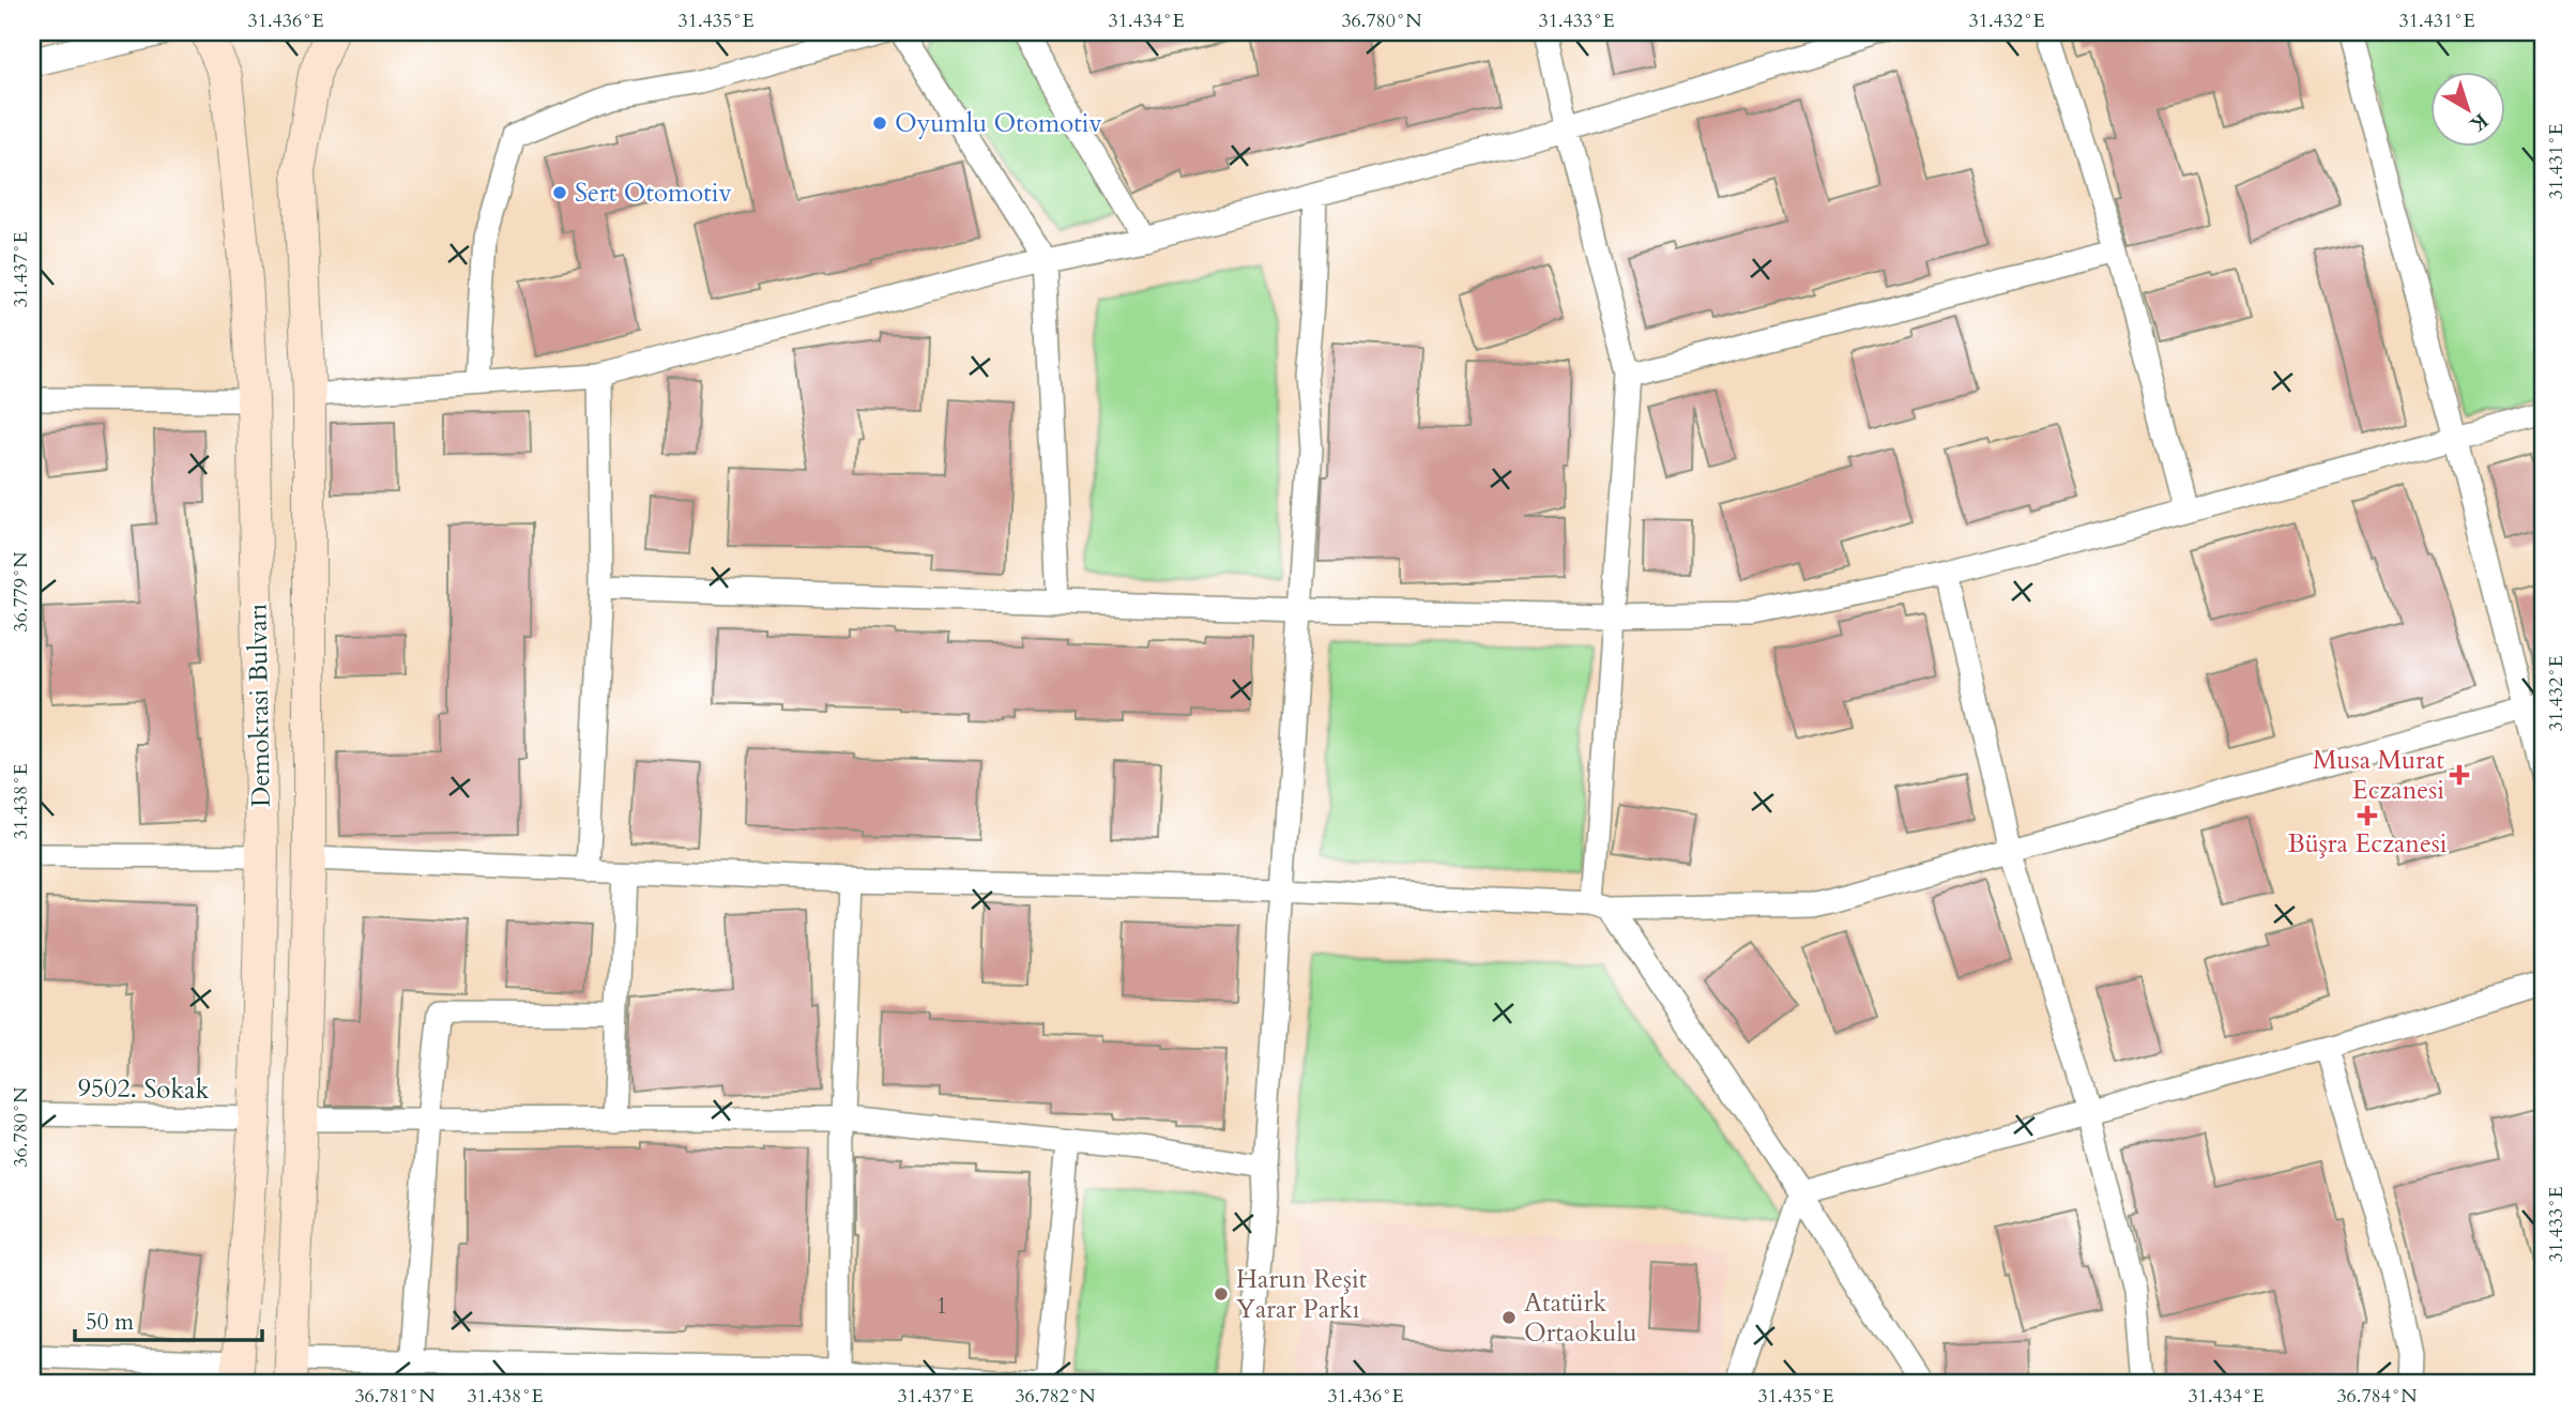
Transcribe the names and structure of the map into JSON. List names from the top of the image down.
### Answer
{
  "streets": {
    "main road": ["Demokrasi Bulvarı"],
    "street": ["9502. Sokak"]
  },
  "crossings": [
    ["Demokrasi Bulvarı", "9502. Sokak"]
  ],
  "places": {
    "other": [
      "Oyumlu Otomotiv",
      "Sert Otomotiv",
      "Harun Reşit Yarar Parkı",
      "Atatürk Ortaokulu"
    ],
    "health": ["Musa Murat Eczanesi", "Büşra Eczanesi"]
  },
  "house_numbers": ["1"],
  "scale_bar": "50 m",
  "north": "bottom right",
  "coordinates": [
    "31.436°E",
    "31.435°E",
    "31.434°E",
    "36.780°N",
    "31.433°E",
    "31.432°E",
    "31.431°E",
    "31.437°E",
    "36.779°N",
    "31.438°E",
    "36.781°N",
    "36.782°N",
    "36.784°N"
  ]
}
